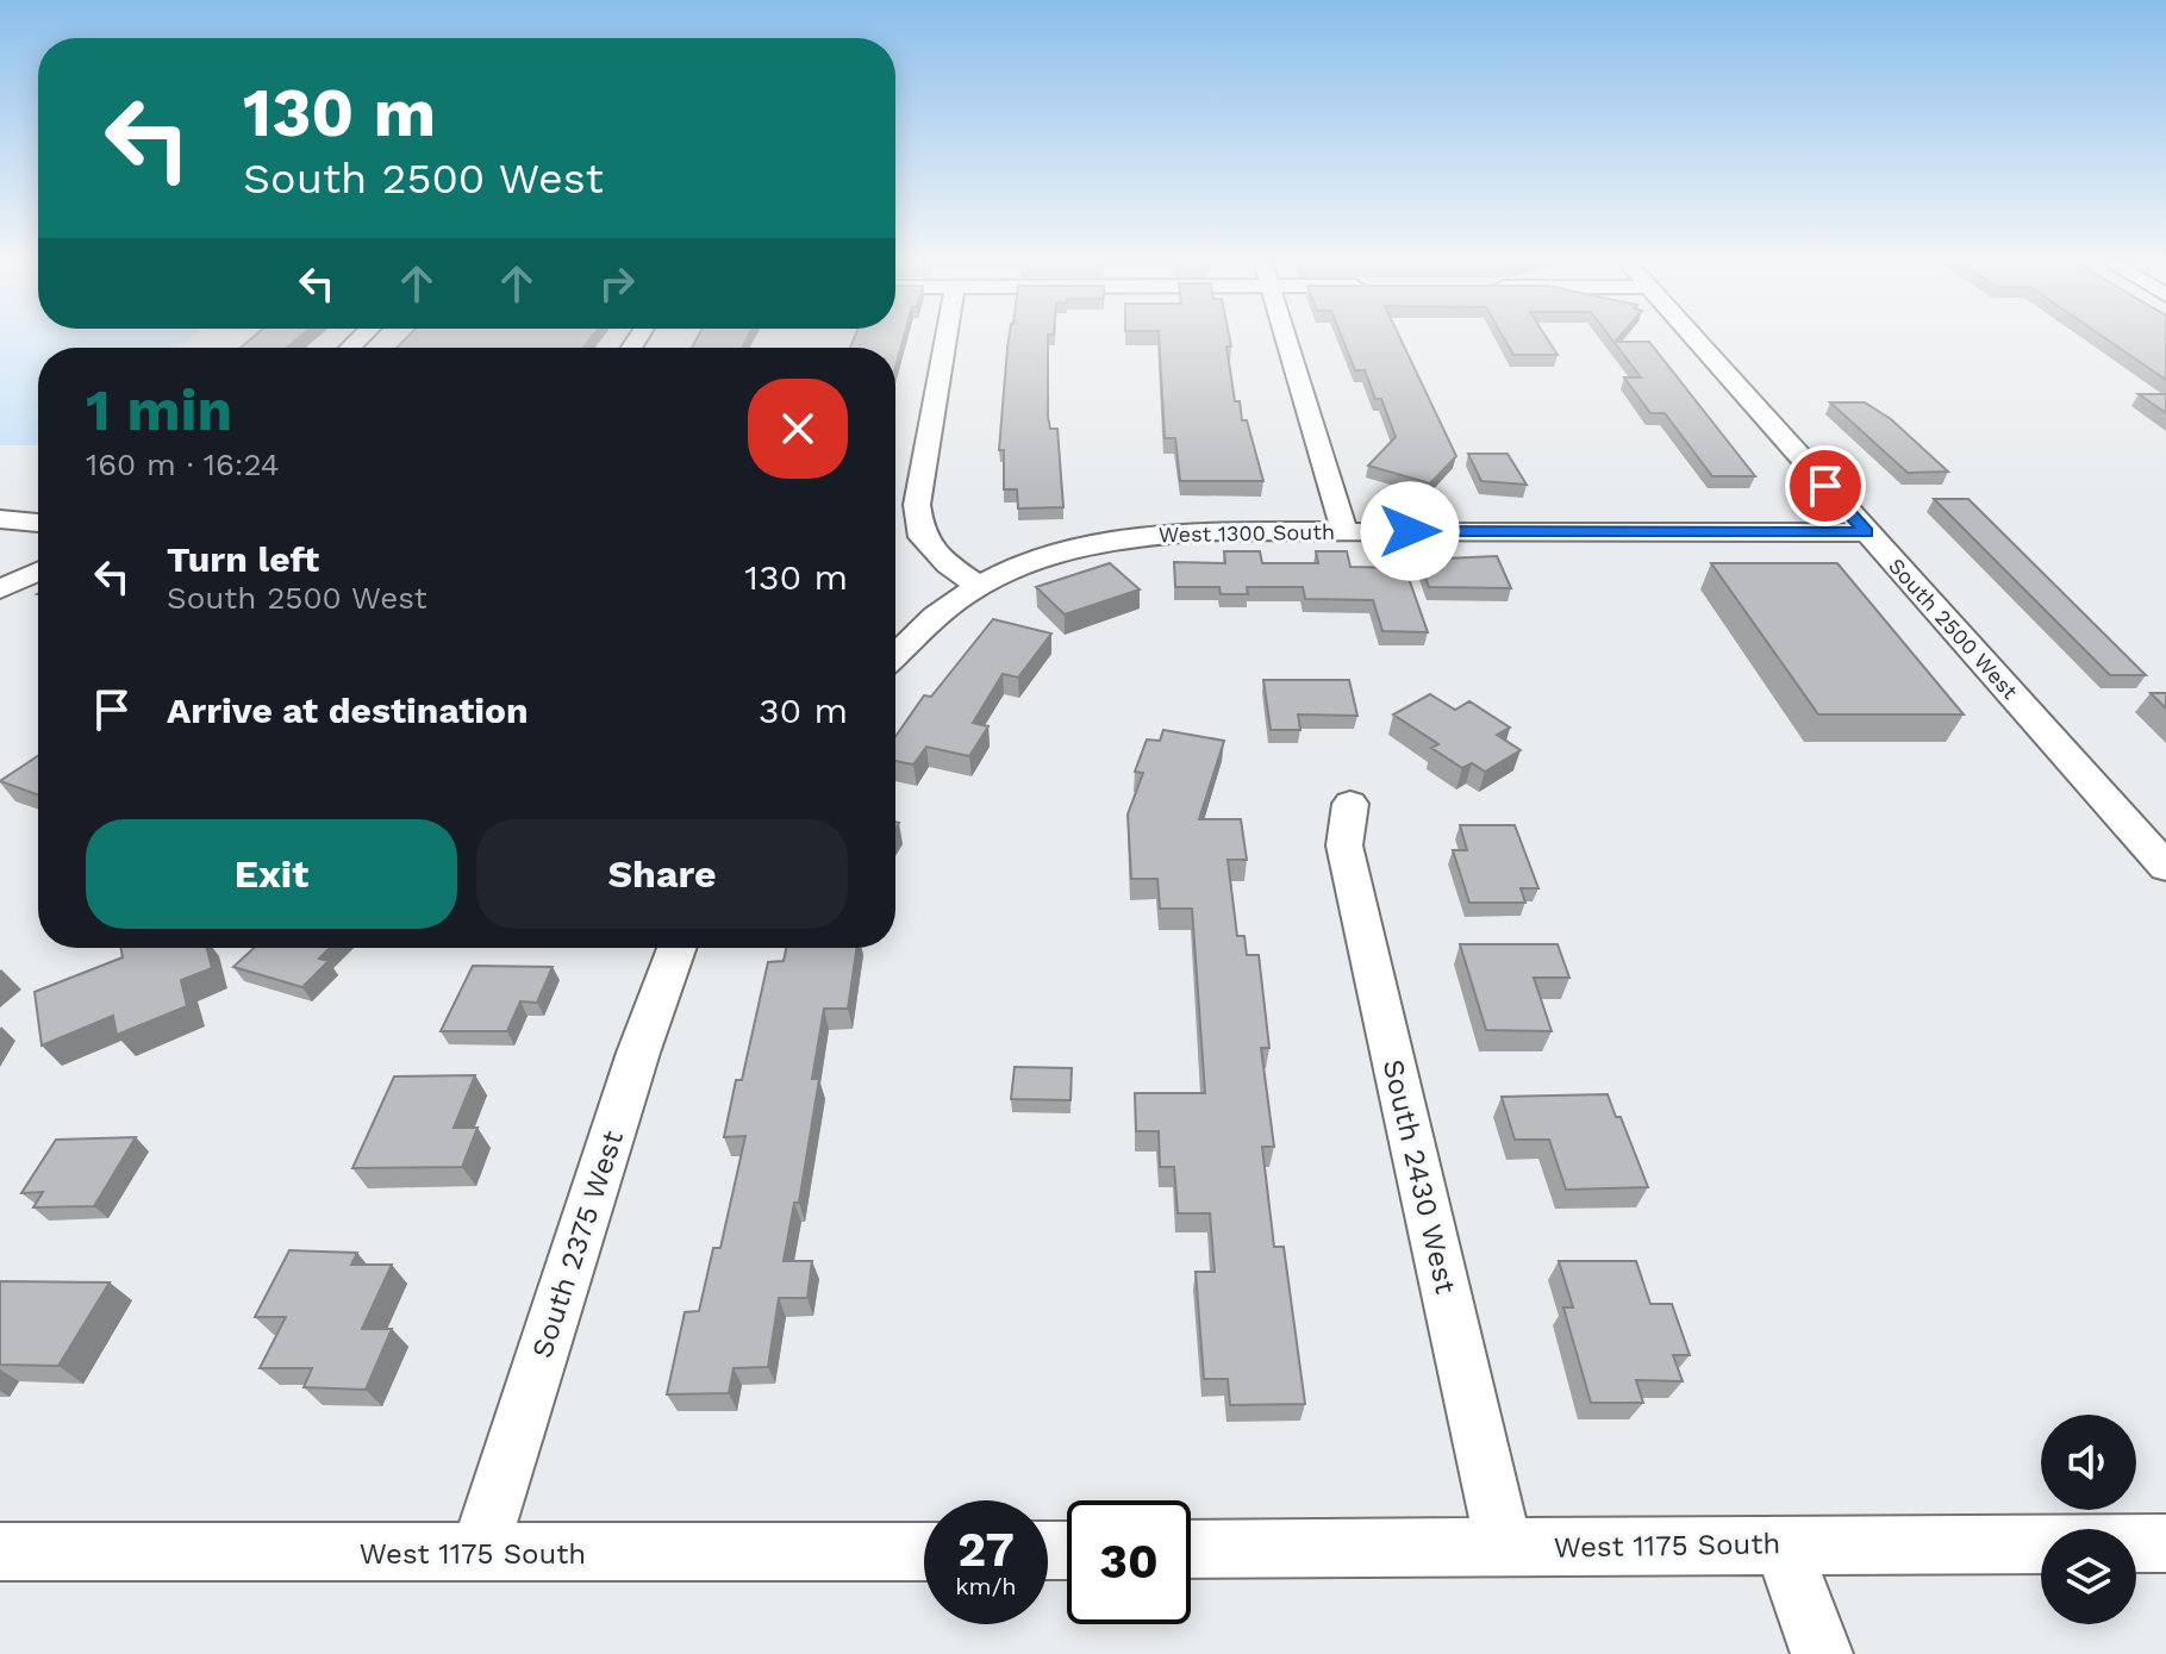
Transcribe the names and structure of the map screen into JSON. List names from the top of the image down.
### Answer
{
  "streets": {
    "street": [
      "West 1300 South",
      "South 2500 West",
      "South 2430 West",
      "South 2375 West",
      "West 1175 South"
    ]
  },
  "crossings": [
    ["West 1300 South", "South 2500 West"],
    ["South 2430 West", "West 1175 South"],
    ["South 2375 West", "West 1175 South"]
  ],
  "page": {
    "turn": ["130 m", "South 2500 West"],
    "heading": ["1 min", "160 m · 16:24"],
    "list": [
      {
        "name": "Turn left",
        "note": "South 2500 West",
        "value": "130 m"
      },
      {
        "name": "Arrive at destination",
        "value": "30 m"
      }
    ],
    "buttons": ["Exit", "Share"],
    "speed": "27 km/h",
    "limit": "30"
  }
}
